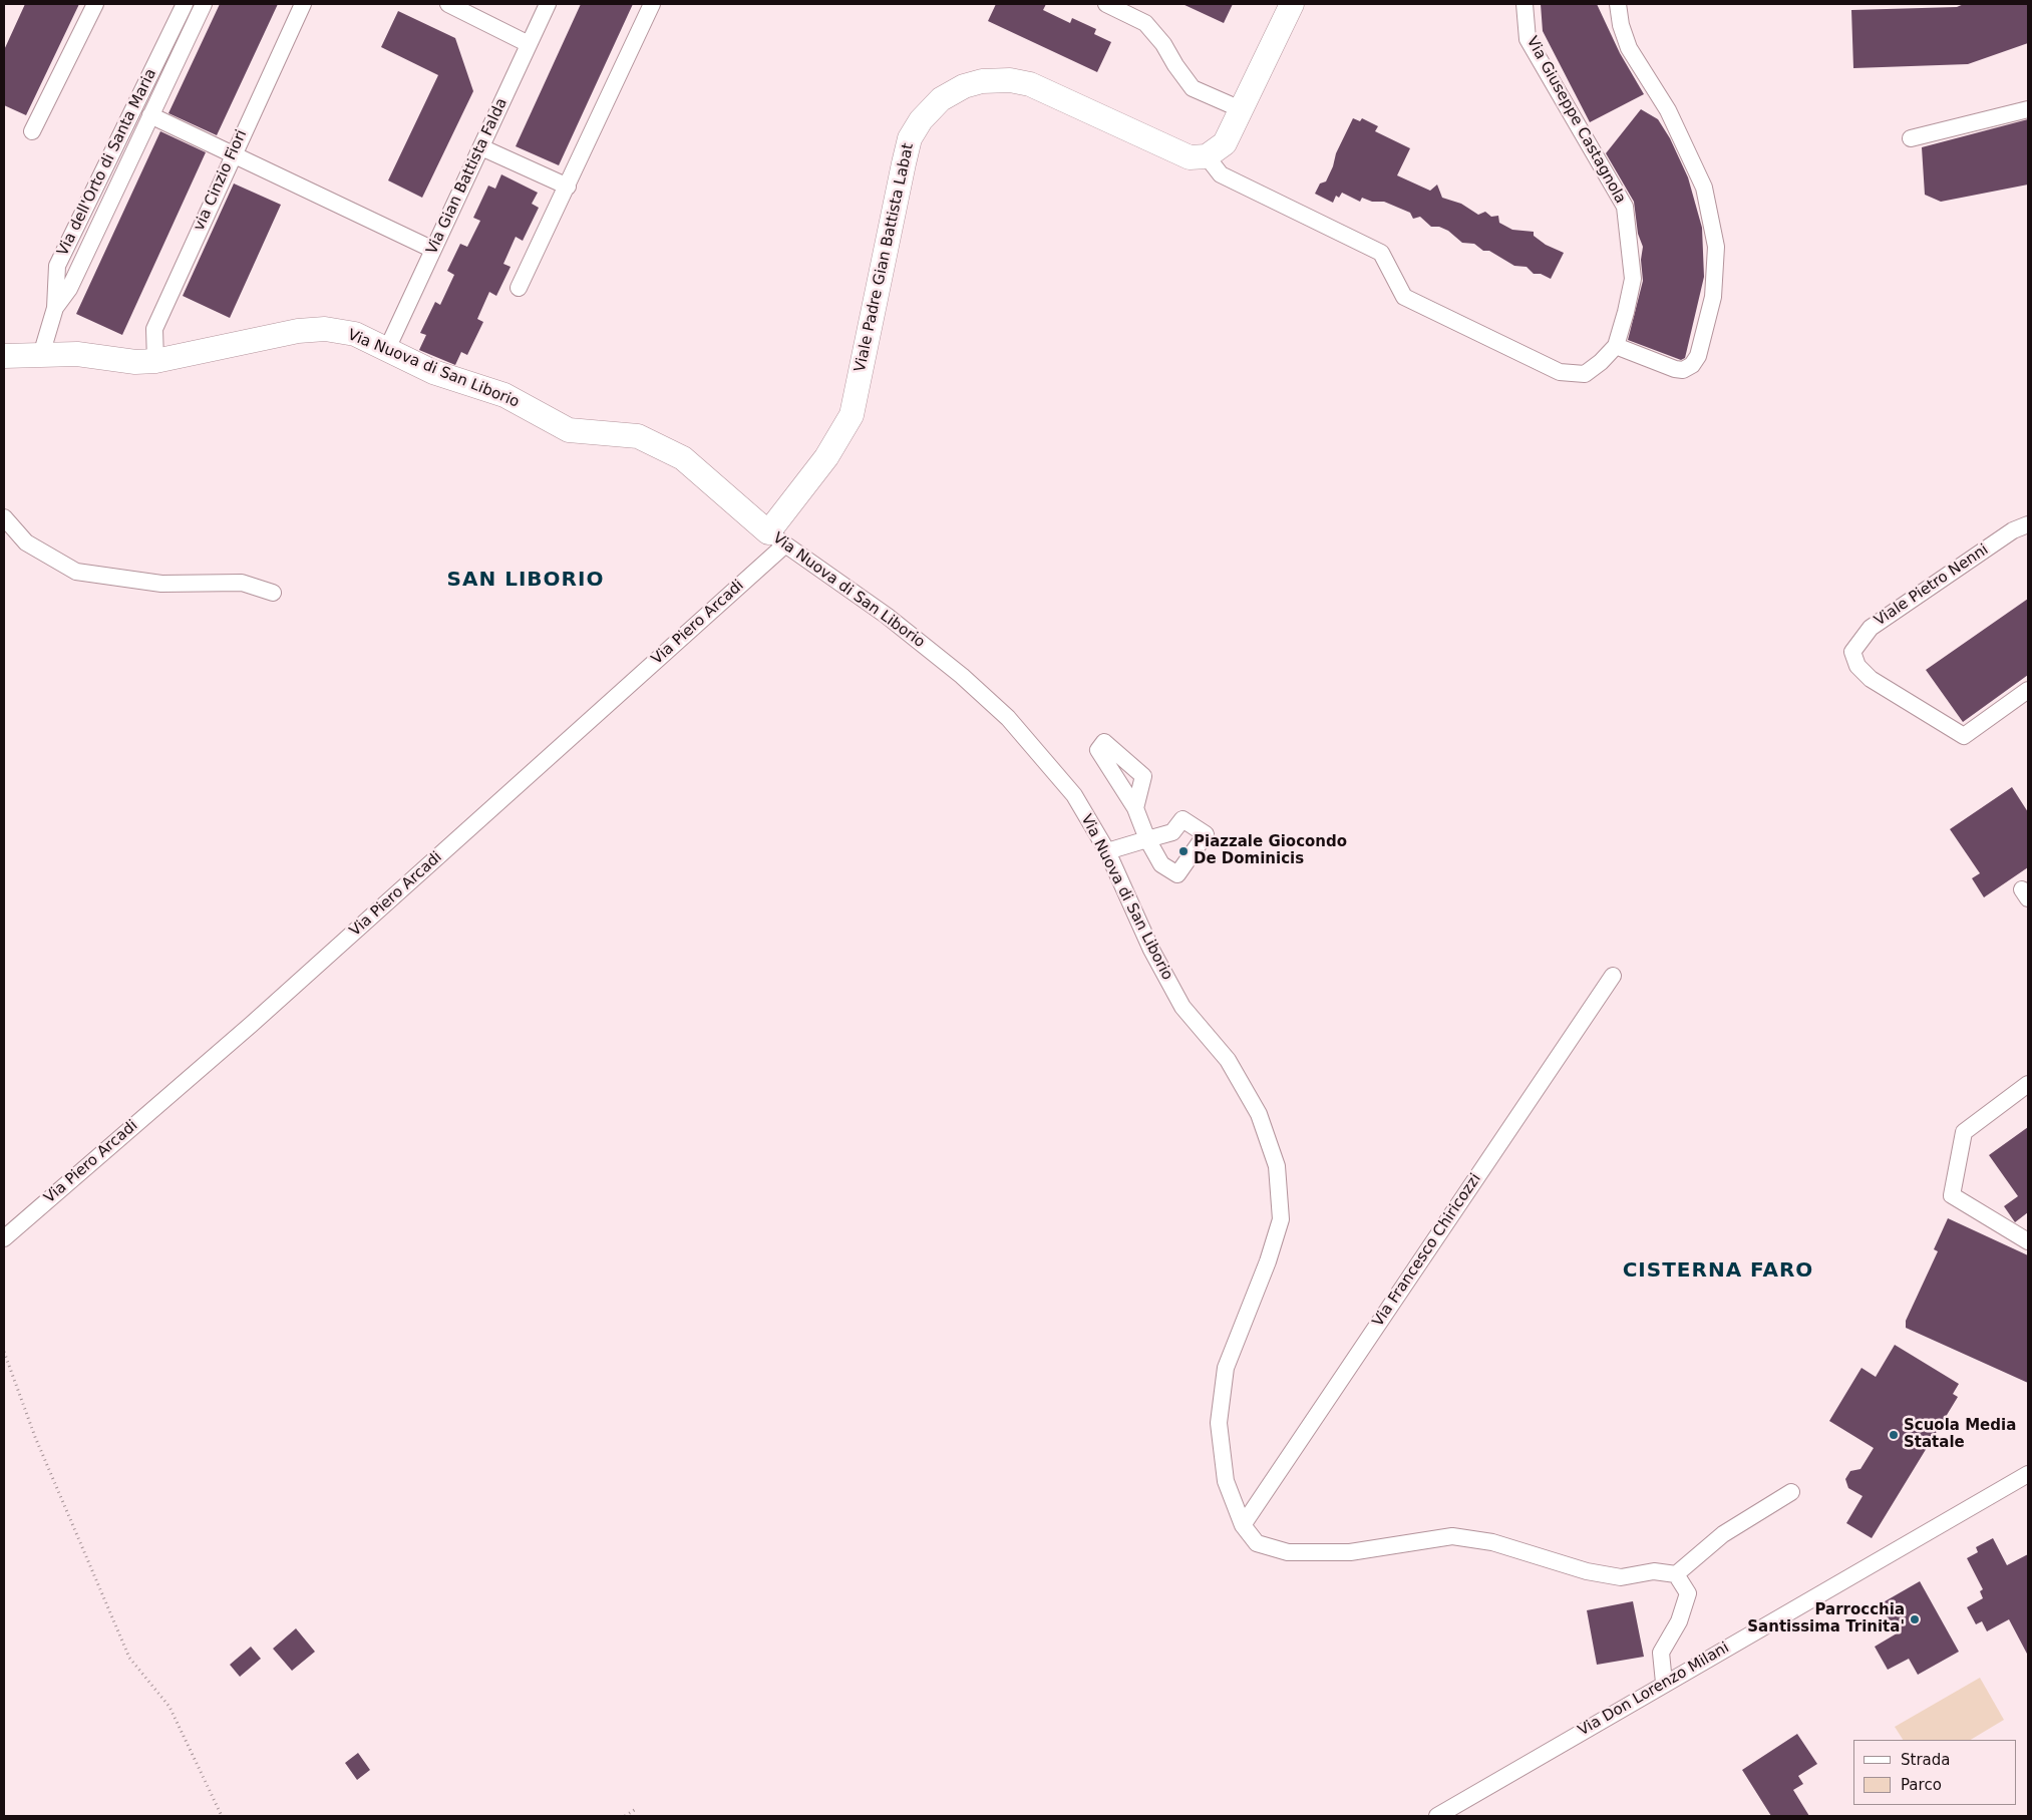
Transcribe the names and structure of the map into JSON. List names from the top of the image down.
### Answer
{
  "streets": {
    "street": [
      "Via Giuseppe Castagnola",
      "Via dell'Orto di Santa Maria",
      "Via Gian Battista Falda",
      "via Cinzio Fiori",
      "Viale Padre Gian Battista Labat",
      "Via Nuova di San Liborio",
      "Viale Pietro Nenni",
      "Via Piero Arcadi",
      "Via Francesco Chiricozzi",
      "Via Don Lorenzo Milani"
    ]
  },
  "crossings": [
    ["Via dell'Orto di Santa Maria", "Via Nuova di San Liborio"],
    ["Via Gian Battista Falda", "Via Nuova di San Liborio"],
    ["via Cinzio Fiori", "Via Nuova di San Liborio"],
    ["Viale Padre Gian Battista Labat", "Via Nuova di San Liborio"],
    ["Viale Padre Gian Battista Labat", "Via Piero Arcadi"],
    ["Via Nuova di San Liborio", "Via Piero Arcadi"],
    ["Via Nuova di San Liborio", "Via Francesco Chiricozzi"]
  ],
  "districts": ["SAN LIBORIO", "CISTERNA FARO"],
  "places": ["Piazzale Giocondo De Dominicis", "Scuola Media Statale", "Parrocchia Santissima Trinita'"],
  "legend": ["Strada", "Parco"]
}
